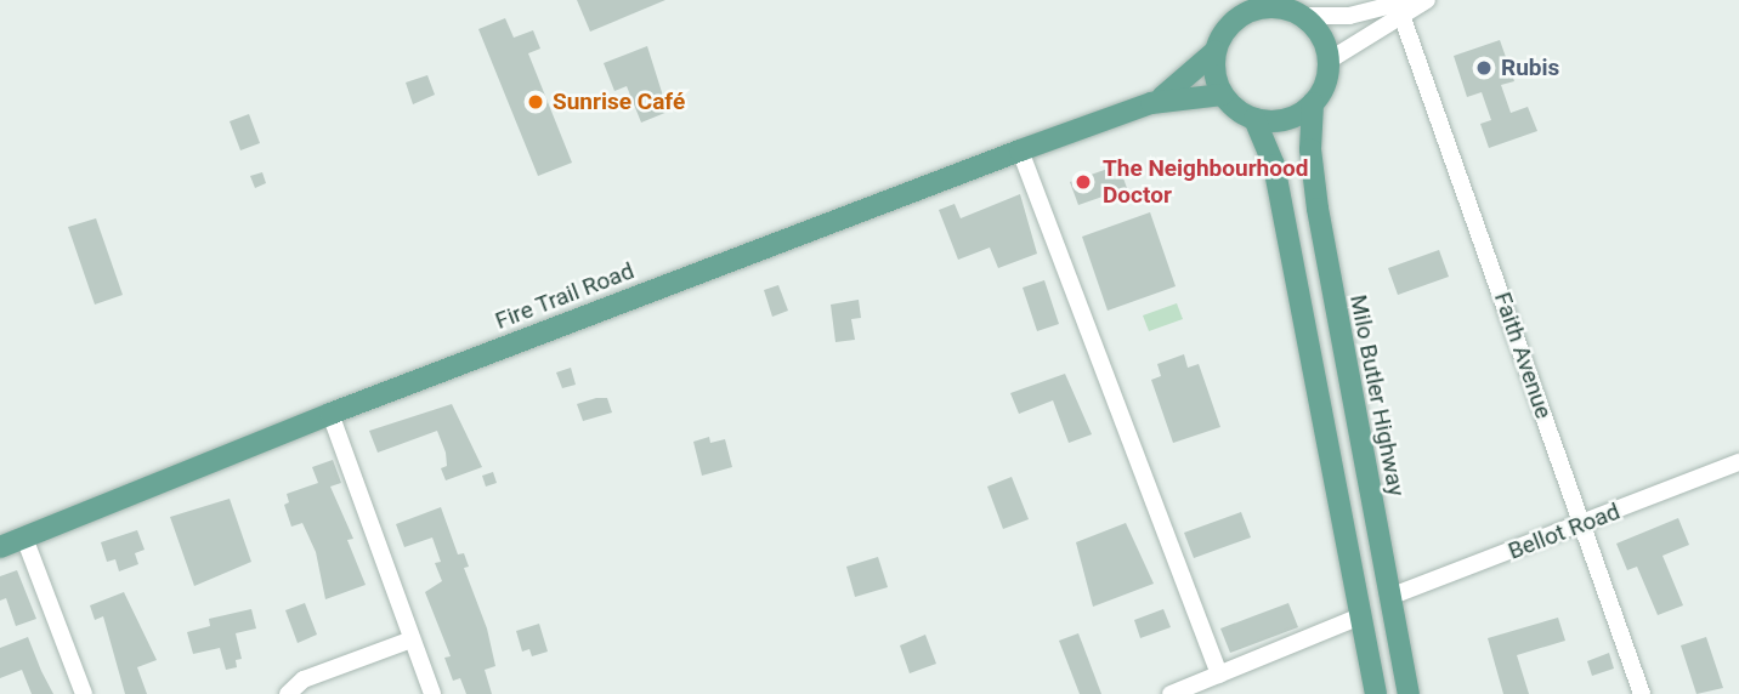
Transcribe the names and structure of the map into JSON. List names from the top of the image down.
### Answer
{
  "streets": {
    "main road": ["Fire Trail Road", "Milo Butler Highway"],
    "street": ["Faith Avenue", "Bellot Road"]
  },
  "crossings": [
    ["Fire Trail Road", "Milo Butler Highway"],
    ["Faith Avenue", "Bellot Road"],
    ["Milo Butler Highway", "Bellot Road"]
  ],
  "places": ["Rubis", "Sunrise Café", "The Neighbourhood Doctor"]
}
